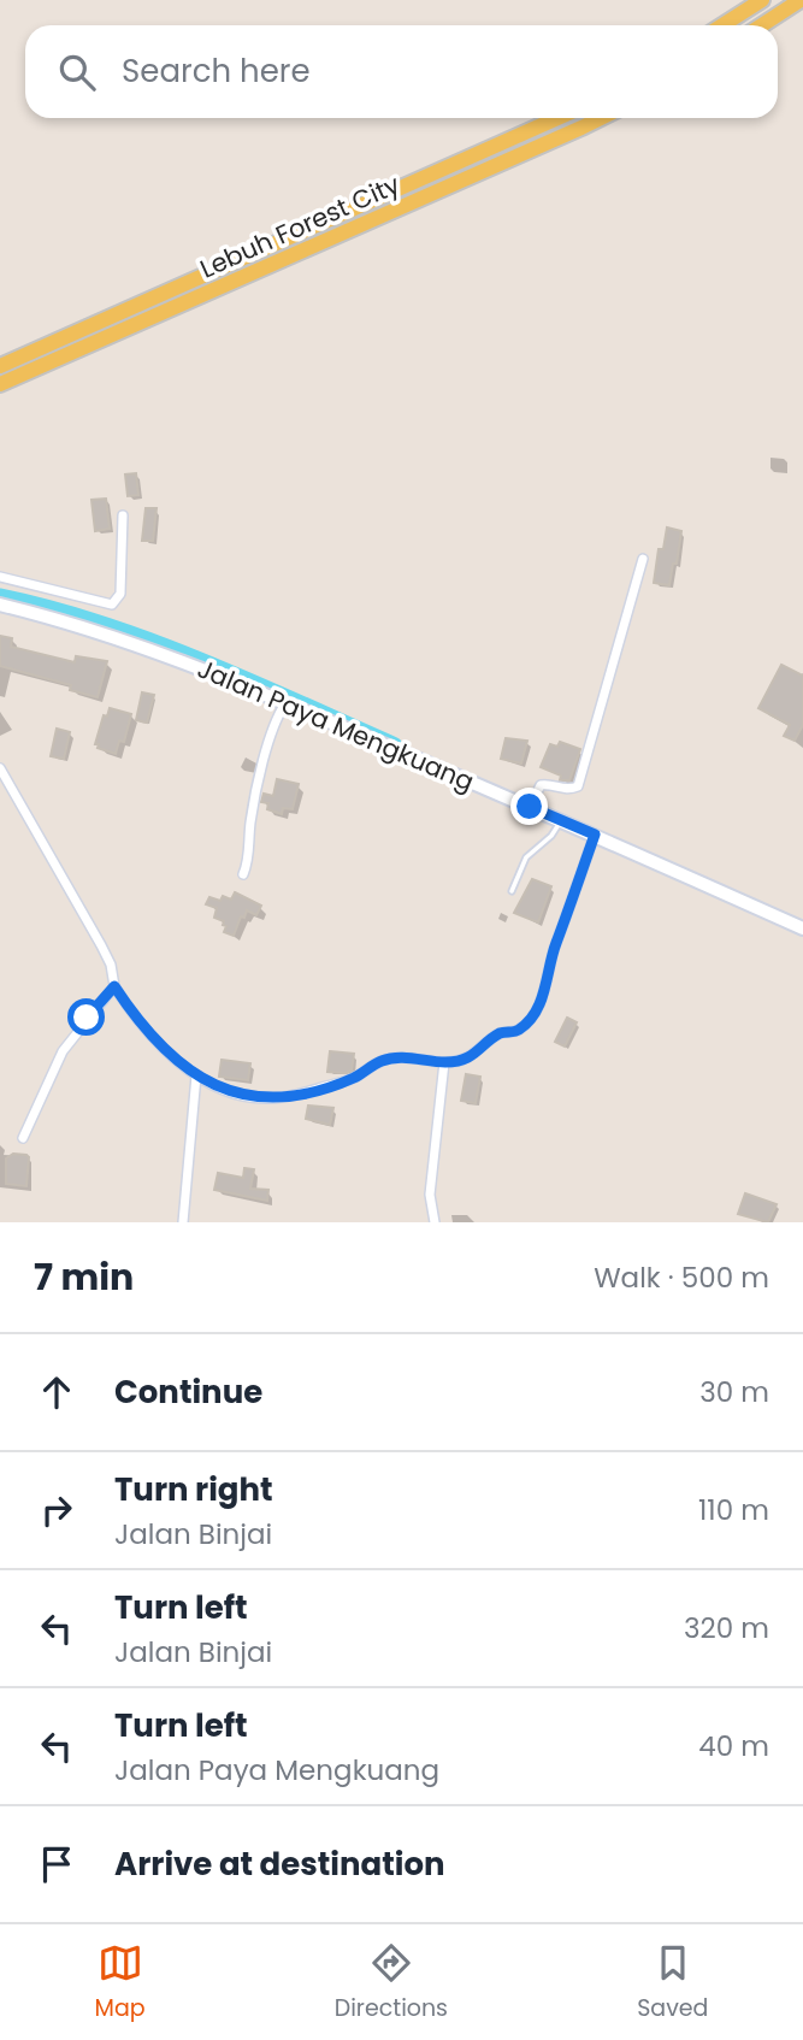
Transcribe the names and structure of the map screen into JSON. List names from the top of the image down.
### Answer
{
  "streets": {
    "main road": ["Lebuh Forest City"],
    "street": ["Jalan Paya Mengkuang"]
  },
  "page": {
    "search": "Search here",
    "heading": ["7 min", "Walk · 500 m"],
    "list": [
      ["Continue", "30 m"],
      ["Turn right", "Jalan Binjai", "110 m"],
      ["Turn left", "Jalan Binjai", "320 m"],
      ["Turn left", "Jalan Paya Mengkuang", "40 m"],
      "Arrive at destination"
    ],
    "nav": ["Map", "Directions", "Saved"]
  }
}
